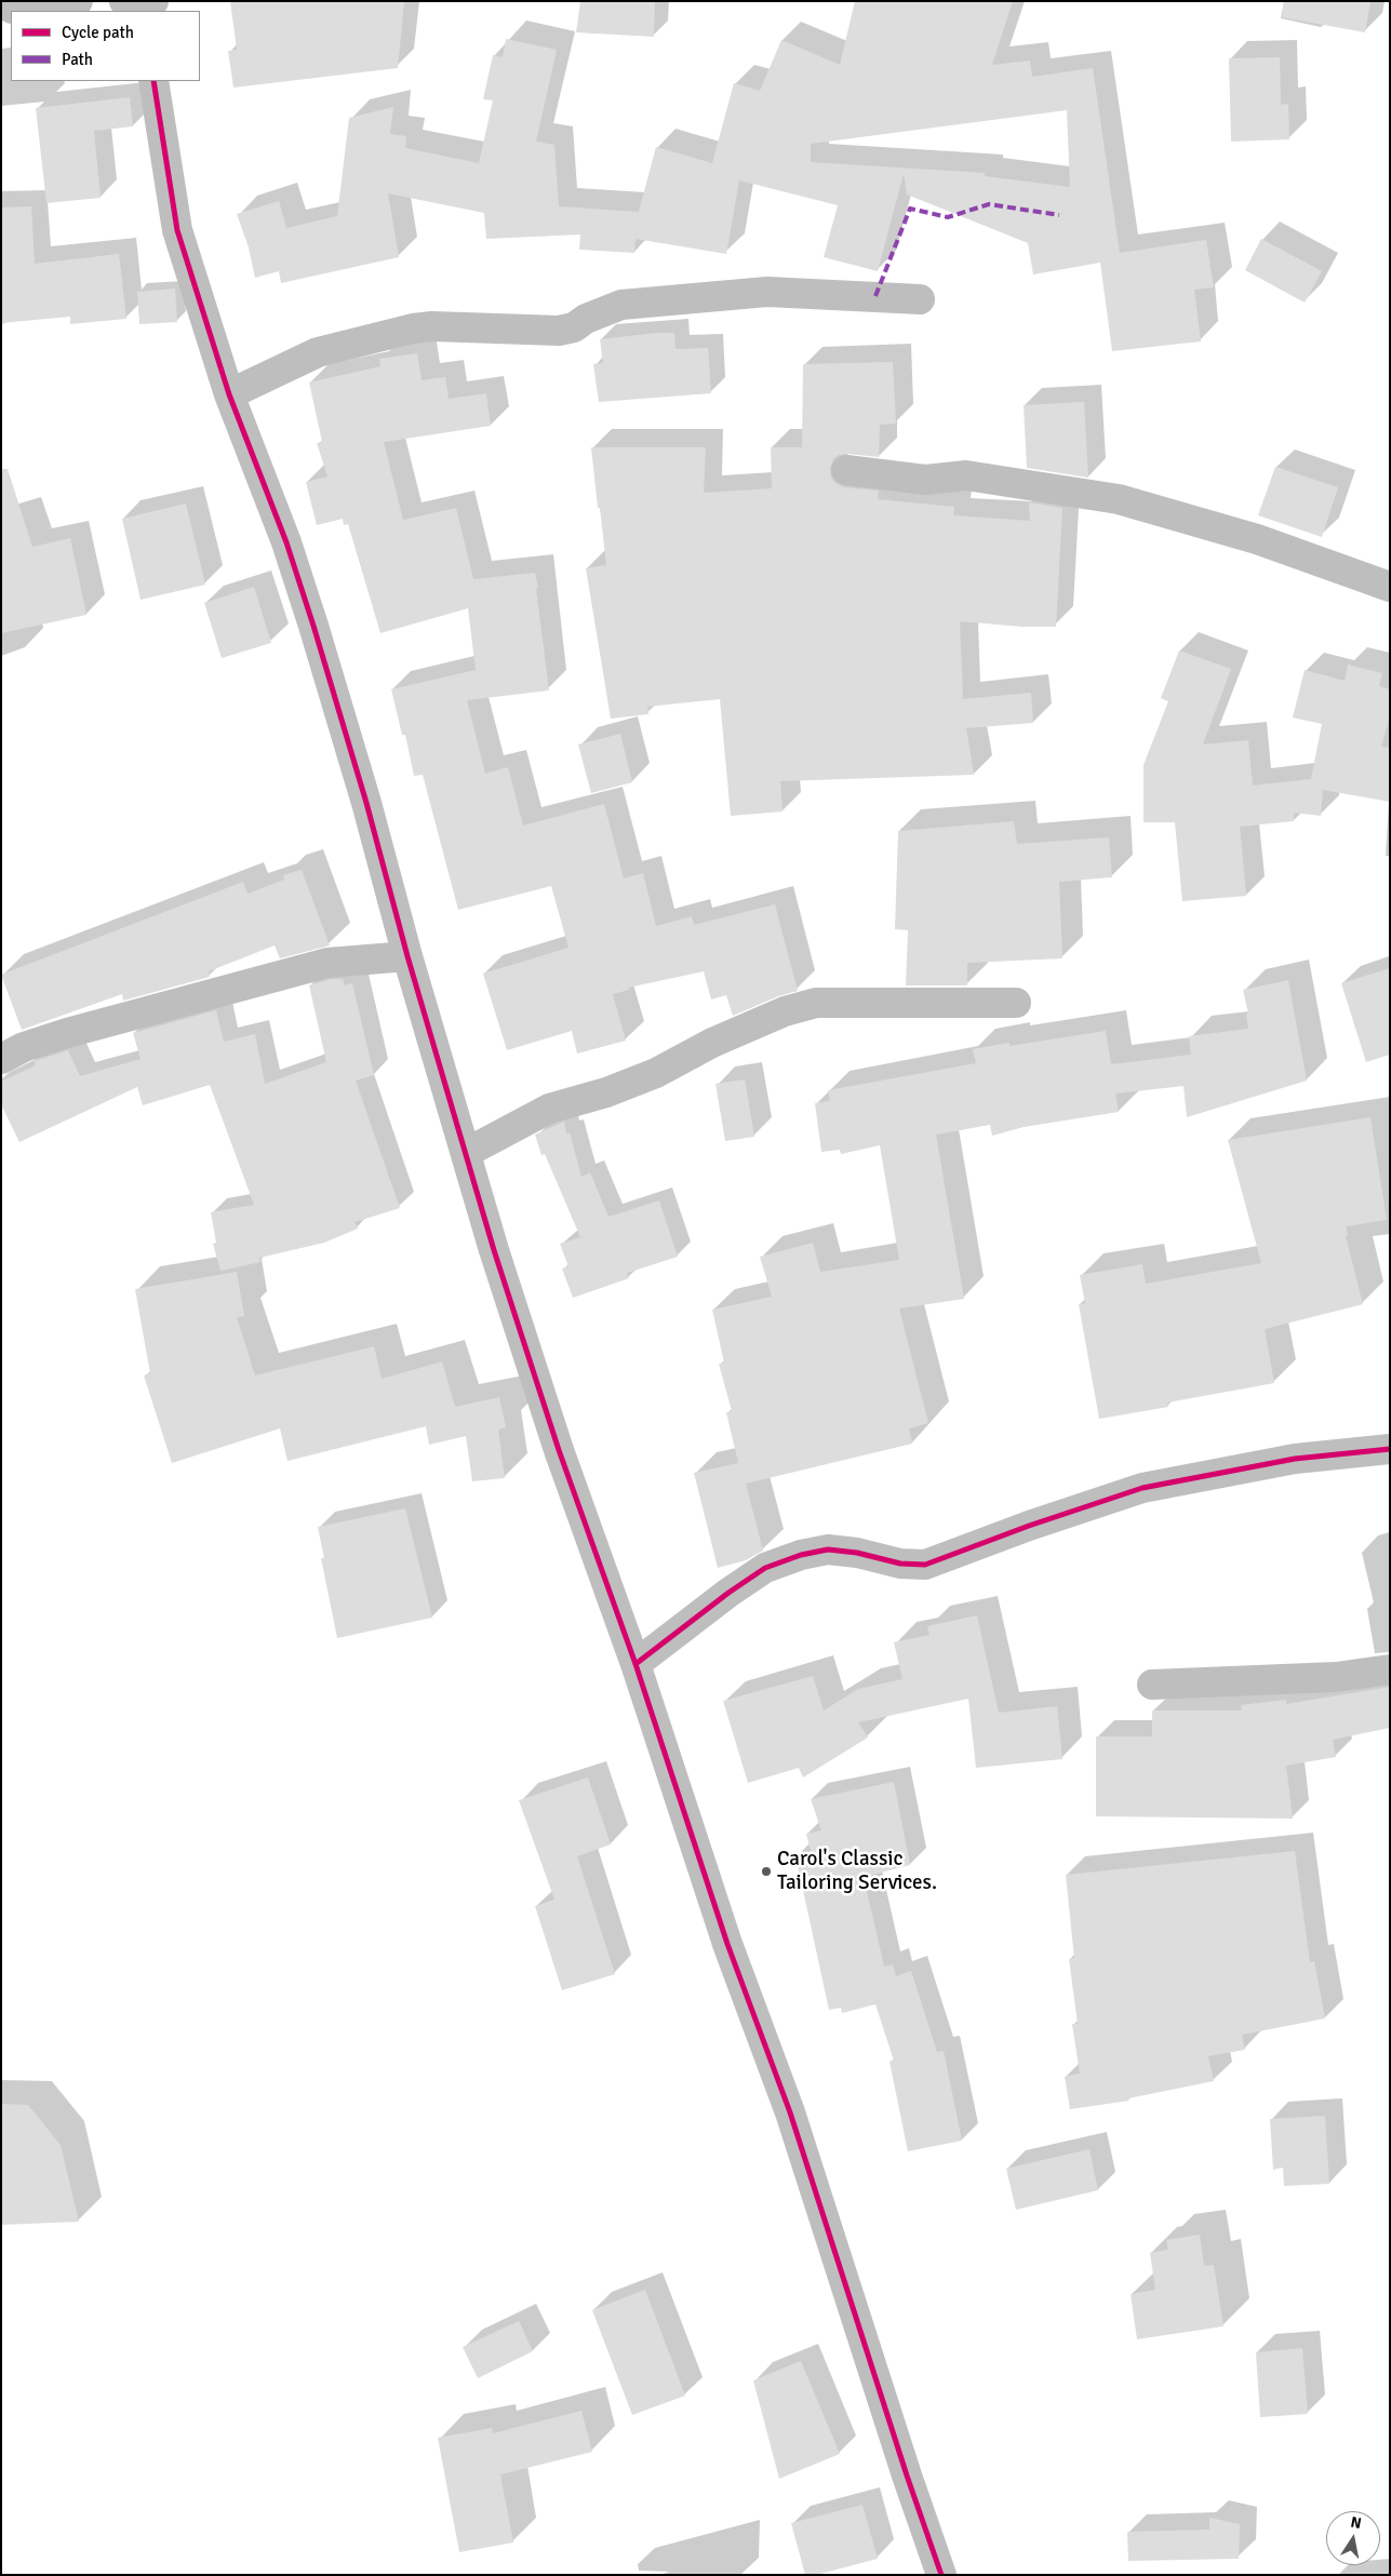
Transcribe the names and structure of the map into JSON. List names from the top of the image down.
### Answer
{
  "places": ["Carol's Classic Tailoring Services."],
  "legend": ["Cycle path", "Path"],
  "north": "top"
}
